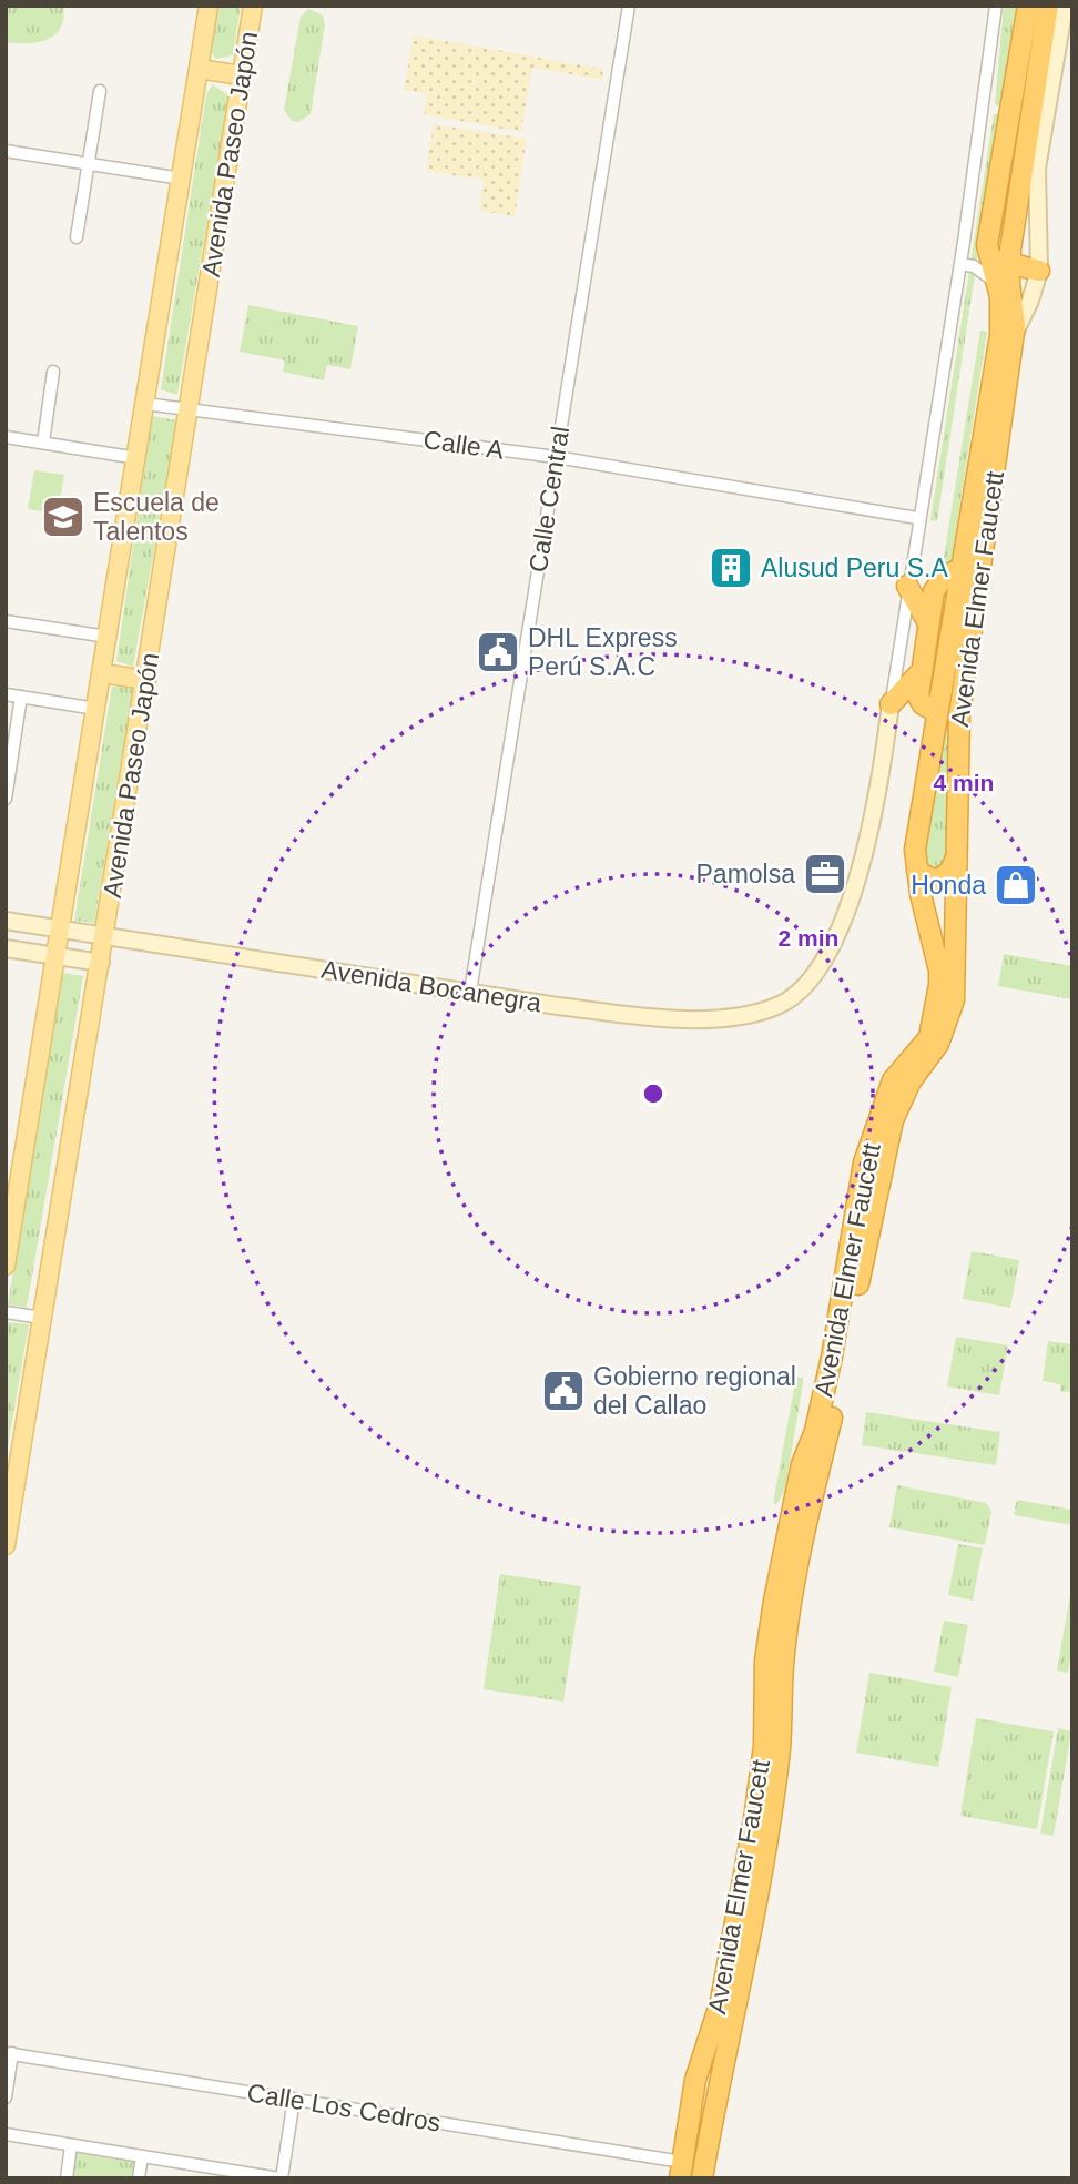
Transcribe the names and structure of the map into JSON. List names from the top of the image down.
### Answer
{
  "streets": {
    "highway": ["Avenida Elmer Faucett"],
    "main road": ["Avenida Paseo Japón"],
    "street": [
      "Calle A",
      "Calle Central",
      "Avenida Bocanegra",
      "Calle Los Cedros"
    ]
  },
  "crossings": [
    ["Avenida Paseo Japón", "Calle A"],
    ["Avenida Paseo Japón", "Avenida Bocanegra"],
    ["Calle A", "Calle Central"],
    ["Calle Central", "Avenida Bocanegra"],
    ["Avenida Elmer Faucett", "Calle Los Cedros"]
  ],
  "places": {
    "school or university": ["Escuela de Talentos"],
    "building": ["Alusud Peru S.A"],
    "public building": ["DHL Express Perú S.A.C", "Gobierno regional del Callao"],
    "office": ["Pamolsa"],
    "shop": ["Honda"]
  },
  "rings": ["4 min", "2 min"]
}
